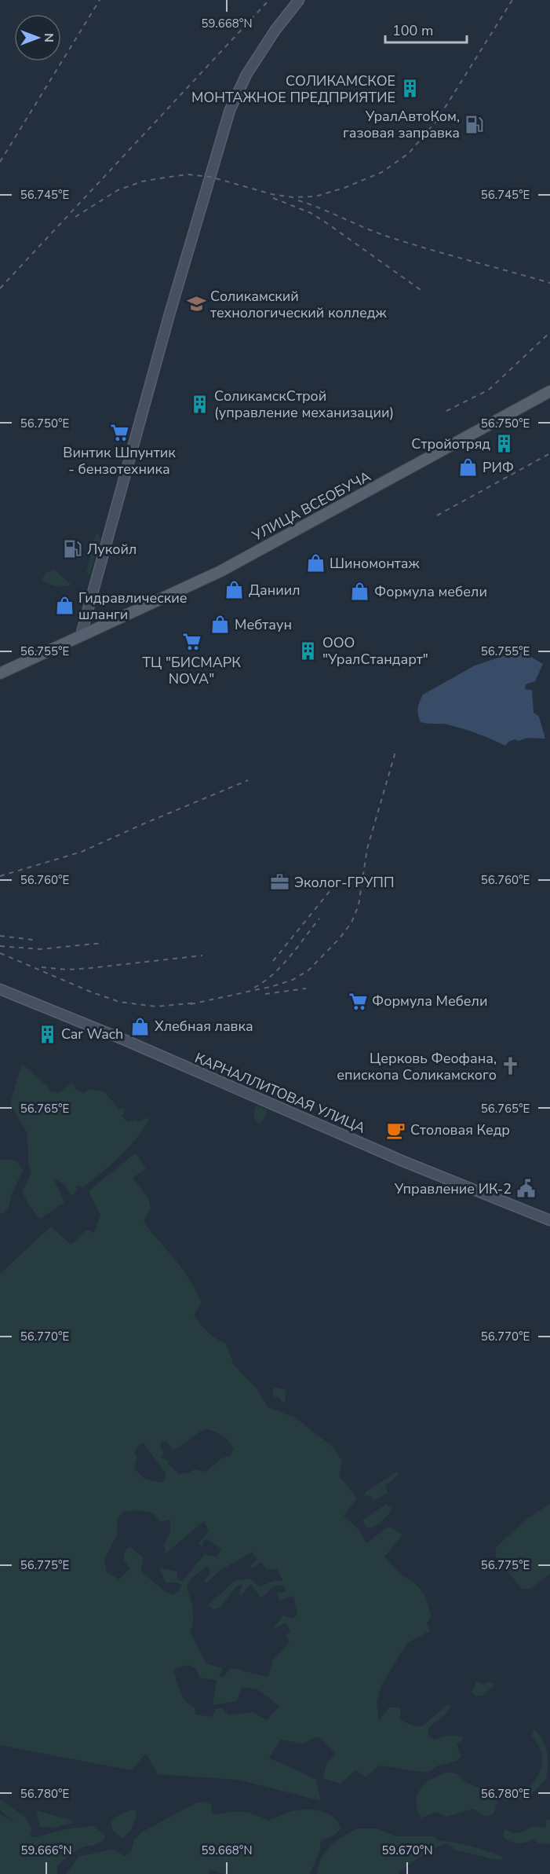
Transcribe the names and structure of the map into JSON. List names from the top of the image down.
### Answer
{
  "streets": {
    "main road": ["УЛИЦА ВСЕОБУЧА"],
    "street": ["КАРНАЛЛИТОВАЯ УЛИЦА"]
  },
  "places": {
    "building": [
      "СОЛИКАМСКОЕ МОНТАЖНОЕ ПРЕДПРИЯТИЕ",
      "СоликамскСтрой (управление механизации)",
      "Стройотряд",
      "ООО \"УралСтандарт\"",
      "Car Wach"
    ],
    "fuel station": ["УралАвтоКом, газовая заправка", "Лукойл"],
    "school or university": ["Соликамский технологический колледж"],
    "supermarket": ["Винтик Шпунтик - бензотехника", "ТЦ \"БИСМАРК NOVA\"", "Формула Мебели"],
    "shop": [
      "РИФ",
      "Шиномонтаж",
      "Даниил",
      "Формула мебели",
      "Гидравлические шланги",
      "Мебтаун",
      "Хлебная лавка"
    ],
    "office": ["Эколог-ГРУПП"],
    "church": ["Церковь Феофана, епископа Соликамского"],
    "cafe": ["Столовая Кедр"],
    "public building": ["Управление ИК-2"]
  },
  "scale_bar": "100 m",
  "north": "right",
  "coordinates": [
    "59.668°N",
    "56.745°E",
    "56.750°E",
    "56.755°E",
    "56.760°E",
    "56.765°E",
    "56.770°E",
    "56.775°E",
    "56.780°E",
    "59.666°N",
    "59.670°N"
  ]
}
